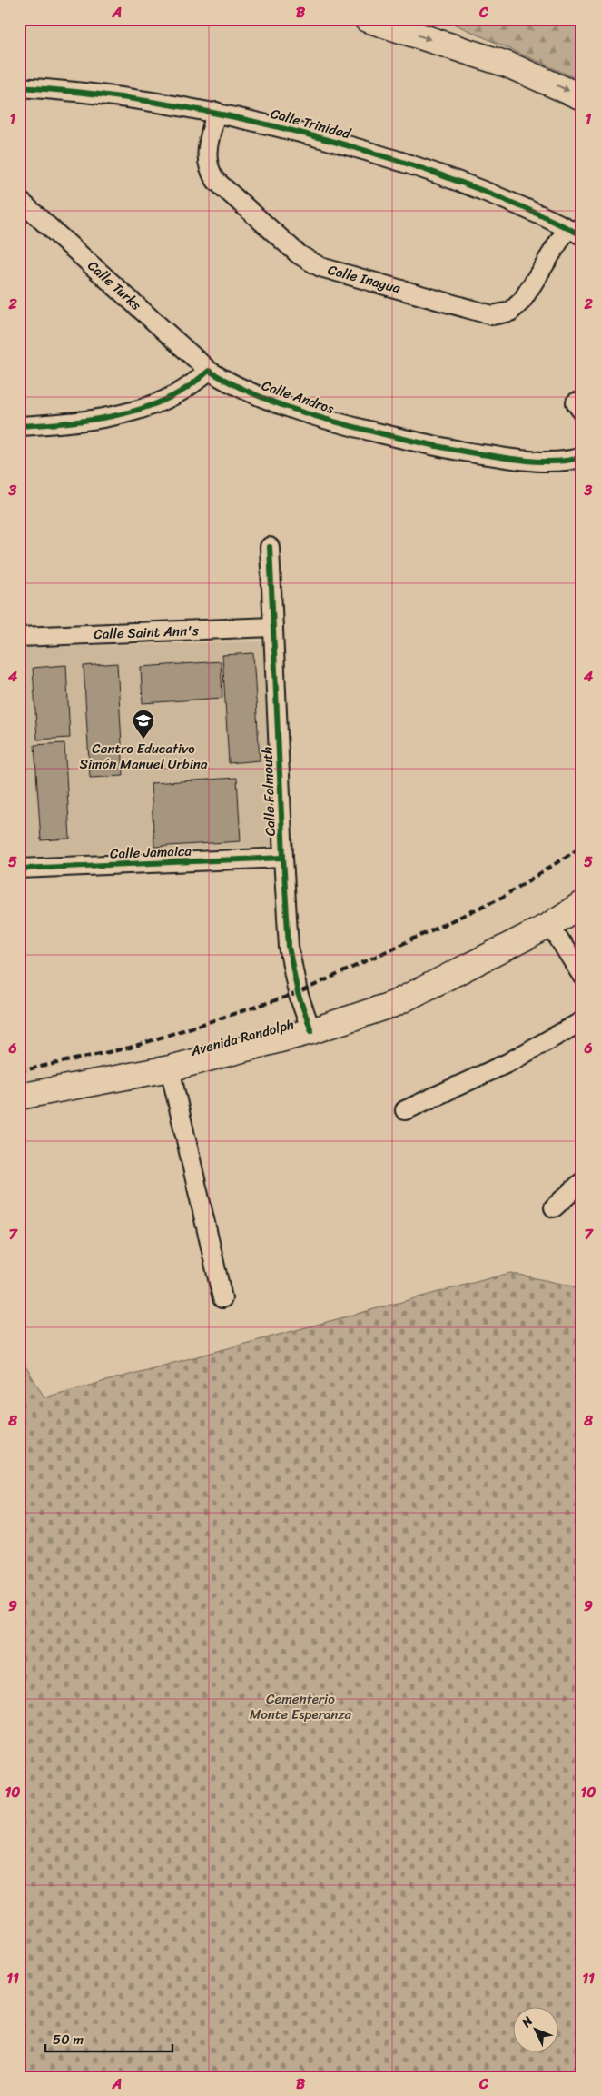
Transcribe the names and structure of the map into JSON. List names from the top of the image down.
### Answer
{
  "streets": {
    "main road": ["Avenida Randolph"],
    "street": [
      "Calle Trinidad",
      "Calle Inagua",
      "Calle Turks",
      "Calle Andros",
      "Calle Saint Ann's",
      "Calle Falmouth",
      "Calle Jamaica"
    ]
  },
  "crossings": [
    ["Calle Trinidad", "Calle Inagua"],
    ["Calle Turks", "Calle Andros"],
    ["Calle Saint Ann's", "Calle Falmouth"],
    ["Calle Falmouth", "Calle Jamaica"],
    ["Calle Falmouth", "Avenida Randolph"]
  ],
  "parks": ["Cementerio Monte Esperanza"],
  "places": {
    "school or university": ["Centro Educativo Simón Manuel Urbina"]
  },
  "scale_bar": "50 m",
  "north": "top left",
  "grid": {
    "columns": ["A", "B", "C"],
    "rows": [
      "1",
      "2",
      "3",
      "4",
      "5",
      "6",
      "7",
      "8",
      "9",
      "10",
      "11"
    ]
  }
}
